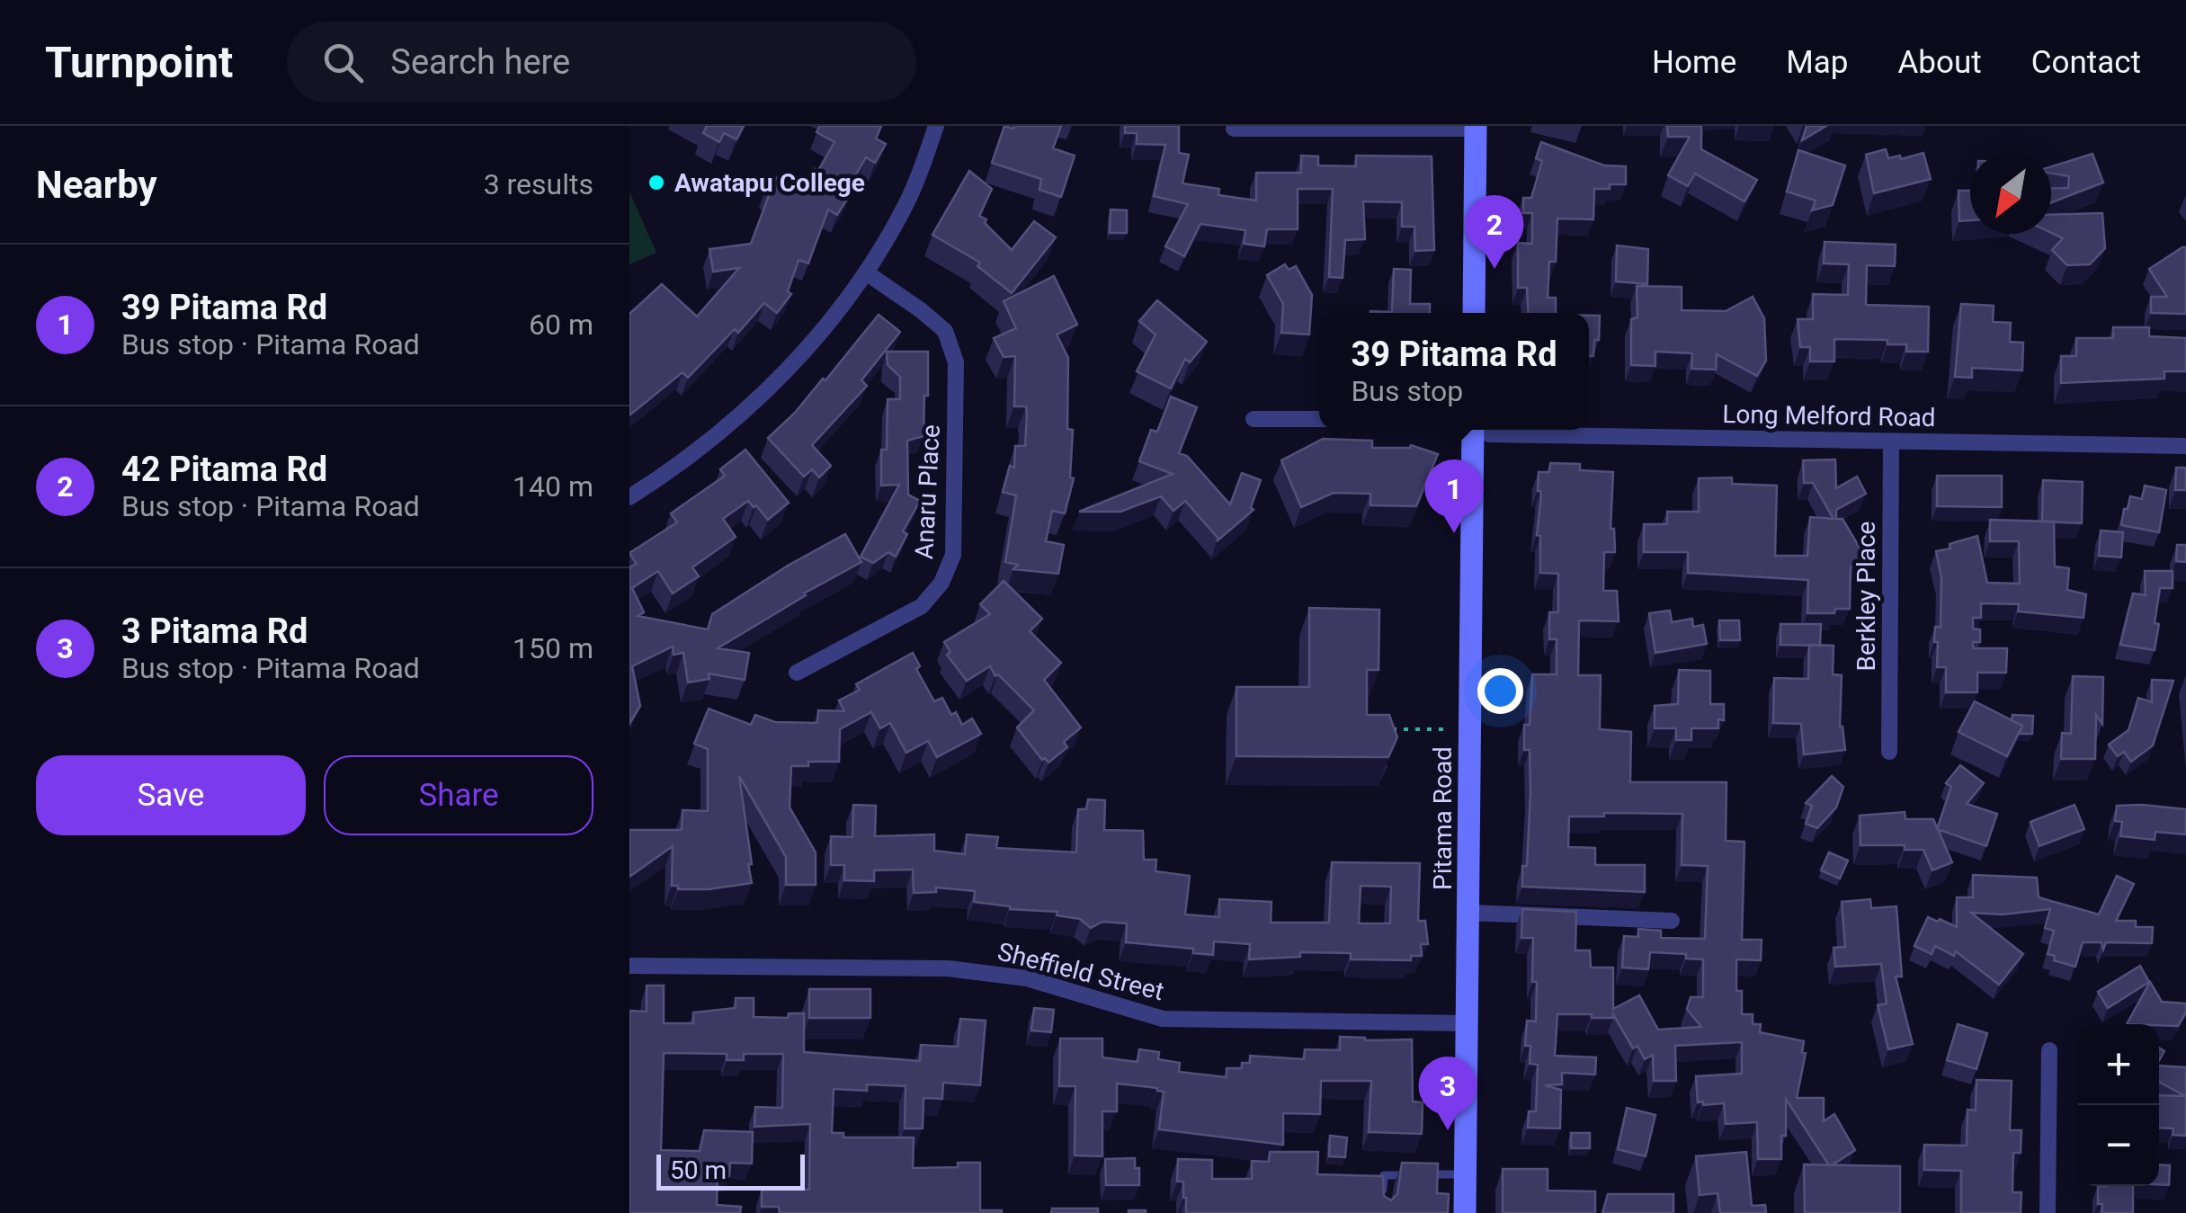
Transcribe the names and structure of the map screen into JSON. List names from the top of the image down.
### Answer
{
  "streets": {
    "street": [
      "Long Melford Road",
      "Anaru Place",
      "Berkley Place",
      "Pitama Road",
      "Sheffield Street"
    ]
  },
  "crossings": [
    ["Long Melford Road", "Berkley Place"],
    ["Pitama Road", "Sheffield Street"]
  ],
  "places": ["Awatapu College"],
  "scale_bar": "50 m",
  "north": "bottom left",
  "page": {
    "header": "Turnpoint",
    "search": "Search here",
    "nav": [
      "Home",
      "Map",
      "About",
      "Contact"
    ],
    "heading": ["Nearby", "3 results"],
    "pins": ["2", "1", "3"],
    "list": [
      {
        "mark": "1",
        "name": "39 Pitama Rd",
        "note": "Bus stop · Pitama Road",
        "value": "60 m"
      },
      {
        "mark": "2",
        "name": "42 Pitama Rd",
        "note": "Bus stop · Pitama Road",
        "value": "140 m"
      },
      {
        "mark": "3",
        "name": "3 Pitama Rd",
        "note": "Bus stop · Pitama Road",
        "value": "150 m"
      }
    ],
    "popup": ["39 Pitama Rd", "Bus stop"],
    "buttons": ["Save", "Share"],
    "map_buttons": ["+", "−"],
    "scale": "50 m"
  }
}
